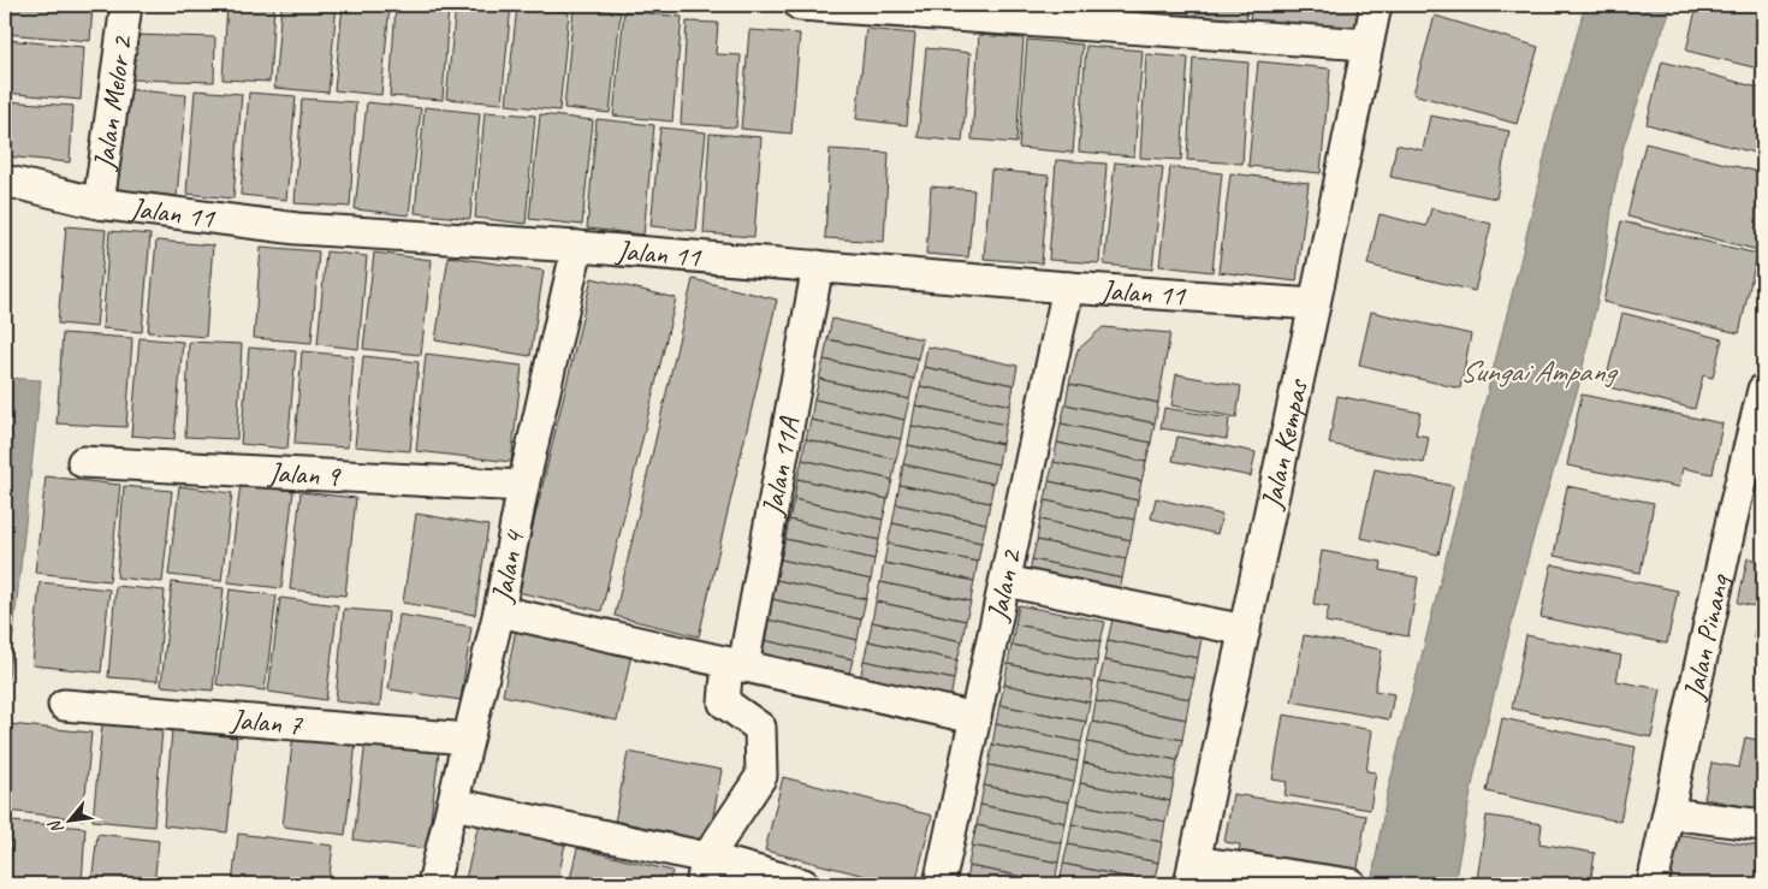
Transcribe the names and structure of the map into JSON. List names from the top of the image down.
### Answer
{
  "streets": {
    "street": [
      "Jalan Melor 2",
      "Jalan 11",
      "Jalan Kempas",
      "Jalan 11A",
      "Jalan 9",
      "Jalan 4",
      "Jalan 2",
      "Jalan Pinang",
      "Jalan 7"
    ]
  },
  "crossings": [
    ["Jalan Melor 2", "Jalan 11"],
    ["Jalan 11", "Jalan Kempas"],
    ["Jalan 11", "Jalan 11A"],
    ["Jalan 11", "Jalan 4"],
    ["Jalan 11", "Jalan 2"],
    ["Jalan 9", "Jalan 4"],
    ["Jalan 4", "Jalan 7"]
  ],
  "water": ["Sungai Ampang"],
  "north": "bottom left"
}
